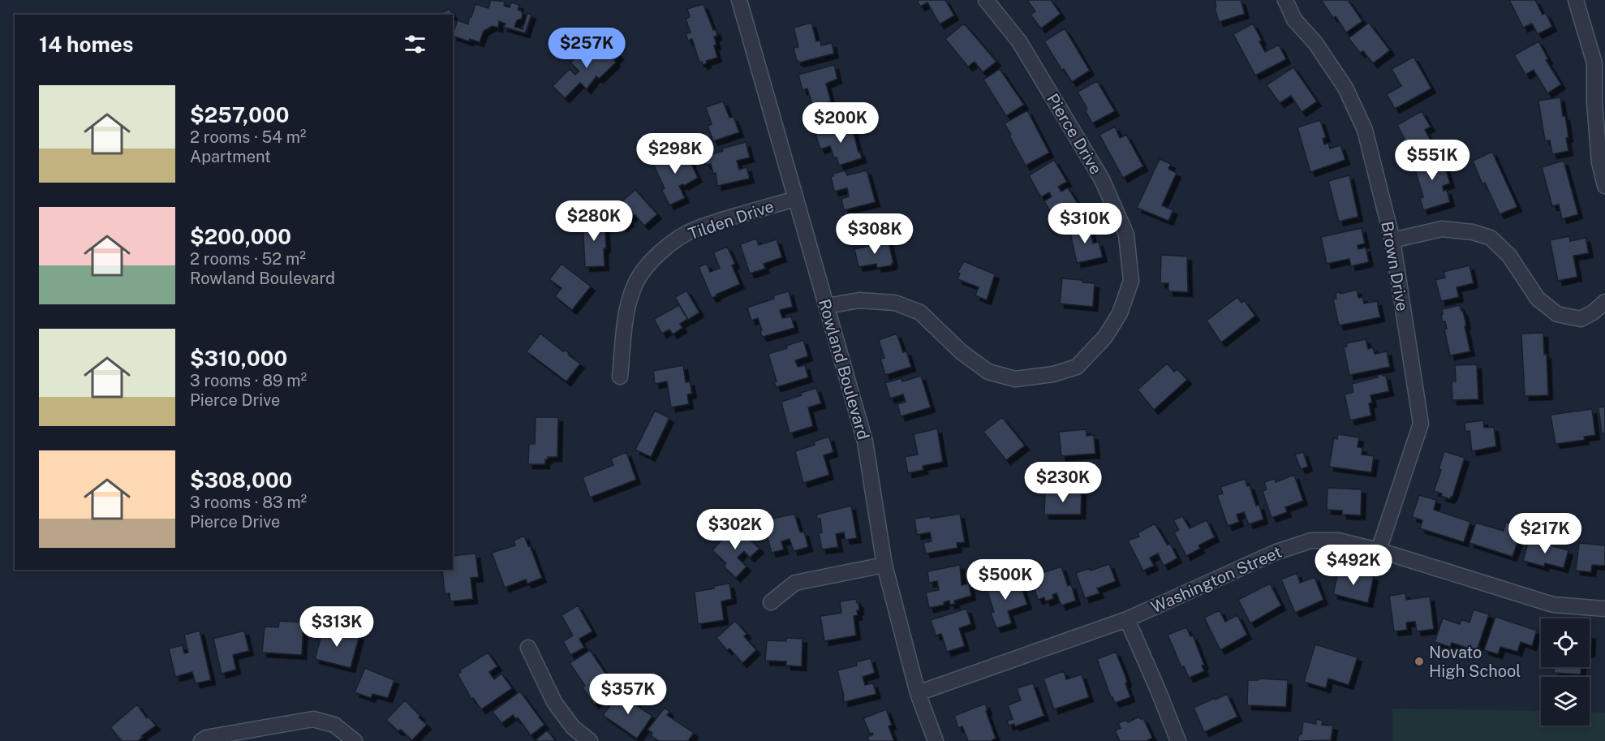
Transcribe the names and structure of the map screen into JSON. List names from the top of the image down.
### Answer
{
  "streets": {
    "street": [
      "Pierce Drive",
      "Tilden Drive",
      "Brown Drive",
      "Rowland Boulevard",
      "Washington Street"
    ]
  },
  "crossings": [
    ["Pierce Drive", "Rowland Boulevard"],
    ["Tilden Drive", "Rowland Boulevard"],
    ["Brown Drive", "Washington Street"],
    ["Rowland Boulevard", "Washington Street"]
  ],
  "places": ["Novato High School"],
  "page": {
    "heading": "14 homes",
    "price": [
      "$257K",
      "$200K",
      "$298K",
      "$551K",
      "$280K",
      "$310K",
      "$308K",
      "$230K",
      "$302K",
      "$217K",
      "$492K",
      "$500K",
      "$313K",
      "$357K"
    ],
    "list": [
      {
        "name": "$257,000",
        "note": "2 rooms · 54 m² · Apartment"
      },
      {
        "name": "$200,000",
        "note": "2 rooms · 52 m² · Rowland Boulevard"
      },
      {
        "name": "$310,000",
        "note": "3 rooms · 89 m² · Pierce Drive"
      },
      {
        "name": "$308,000",
        "note": "3 rooms · 83 m² · Pierce Drive"
      }
    ]
  }
}
